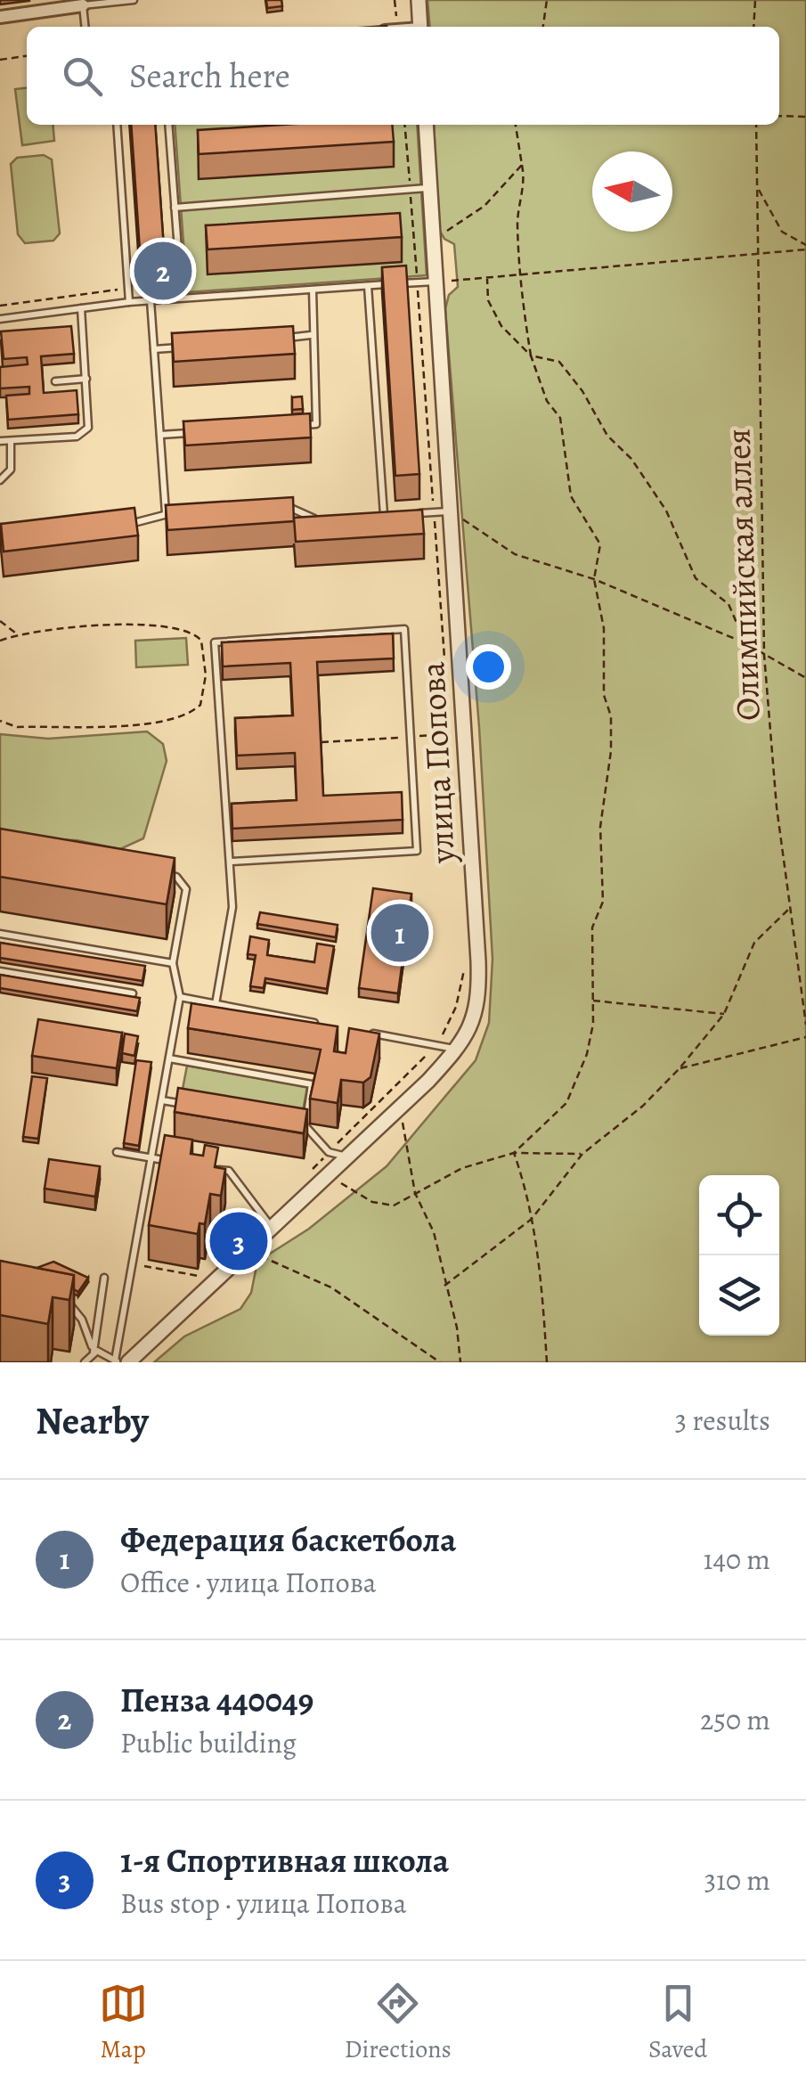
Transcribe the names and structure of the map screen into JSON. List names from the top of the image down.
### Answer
{
  "streets": {
    "street": ["улица Попова"],
    "path": ["Олимпийская аллея"]
  },
  "north": "left",
  "page": {
    "search": "Search here",
    "pins": ["2", "1", "3"],
    "heading": ["Nearby", "3 results"],
    "list": [
      {
        "mark": "1",
        "name": "Федерация баскетбола",
        "note": "Office · улица Попова",
        "value": "140 m"
      },
      {
        "mark": "2",
        "name": "Пенза 440049",
        "note": "Public building",
        "value": "250 m"
      },
      {
        "mark": "3",
        "name": "1-я Спортивная школа",
        "note": "Bus stop · улица Попова",
        "value": "310 m"
      }
    ],
    "nav": ["Map", "Directions", "Saved"]
  }
}
